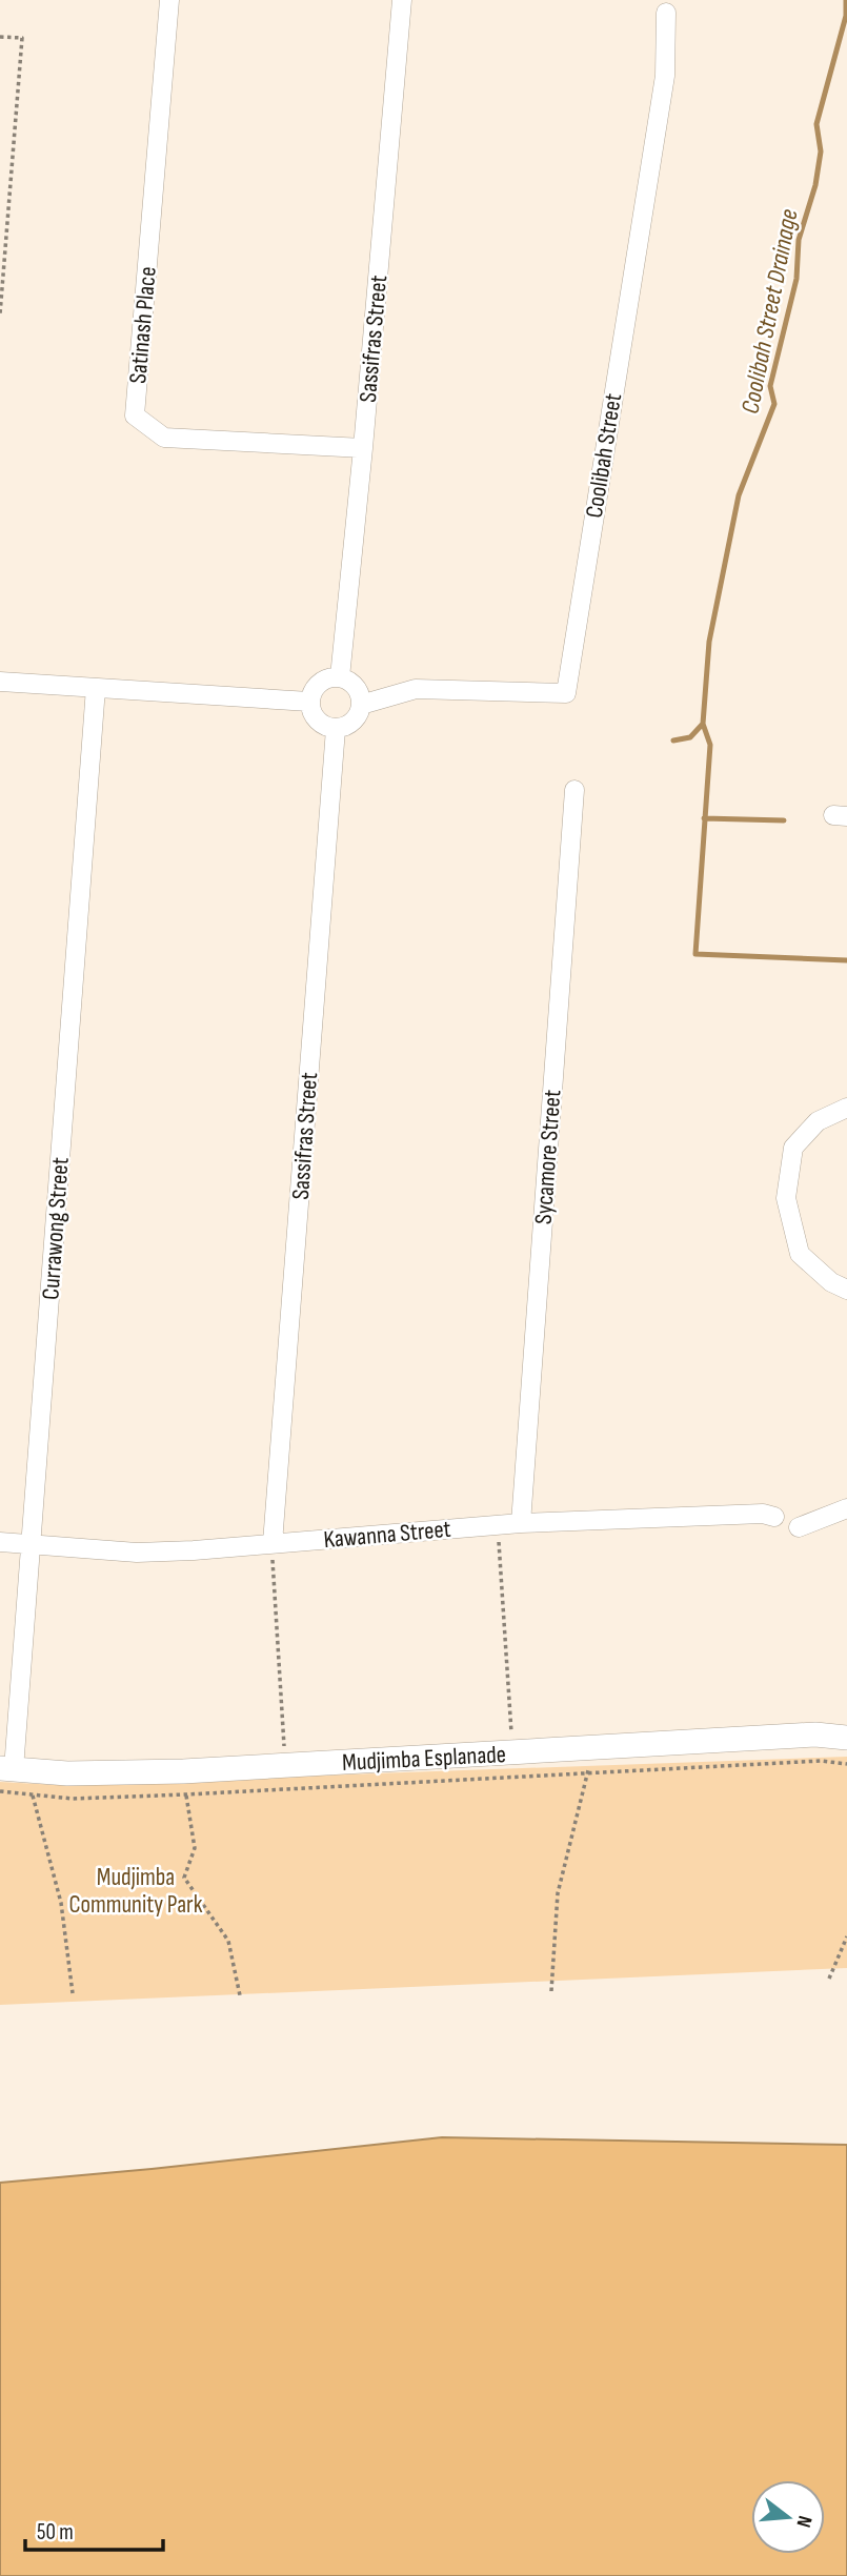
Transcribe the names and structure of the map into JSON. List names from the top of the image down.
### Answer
{
  "streets": {
    "street": [
      "Satinash Place",
      "Sassifras Street",
      "Coolibah Street",
      "Sycamore Street",
      "Currawong Street",
      "Kawanna Street",
      "Mudjimba Esplanade"
    ]
  },
  "crossings": [
    ["Satinash Place", "Sassifras Street"],
    ["Sassifras Street", "Coolibah Street"],
    ["Sassifras Street", "Kawanna Street"],
    ["Sycamore Street", "Kawanna Street"],
    ["Currawong Street", "Kawanna Street"],
    ["Currawong Street", "Mudjimba Esplanade"]
  ],
  "water": ["Coolibah Street Drainage"],
  "parks": ["Mudjimba Community Park"],
  "scale_bar": "50 m",
  "north": "right"
}
